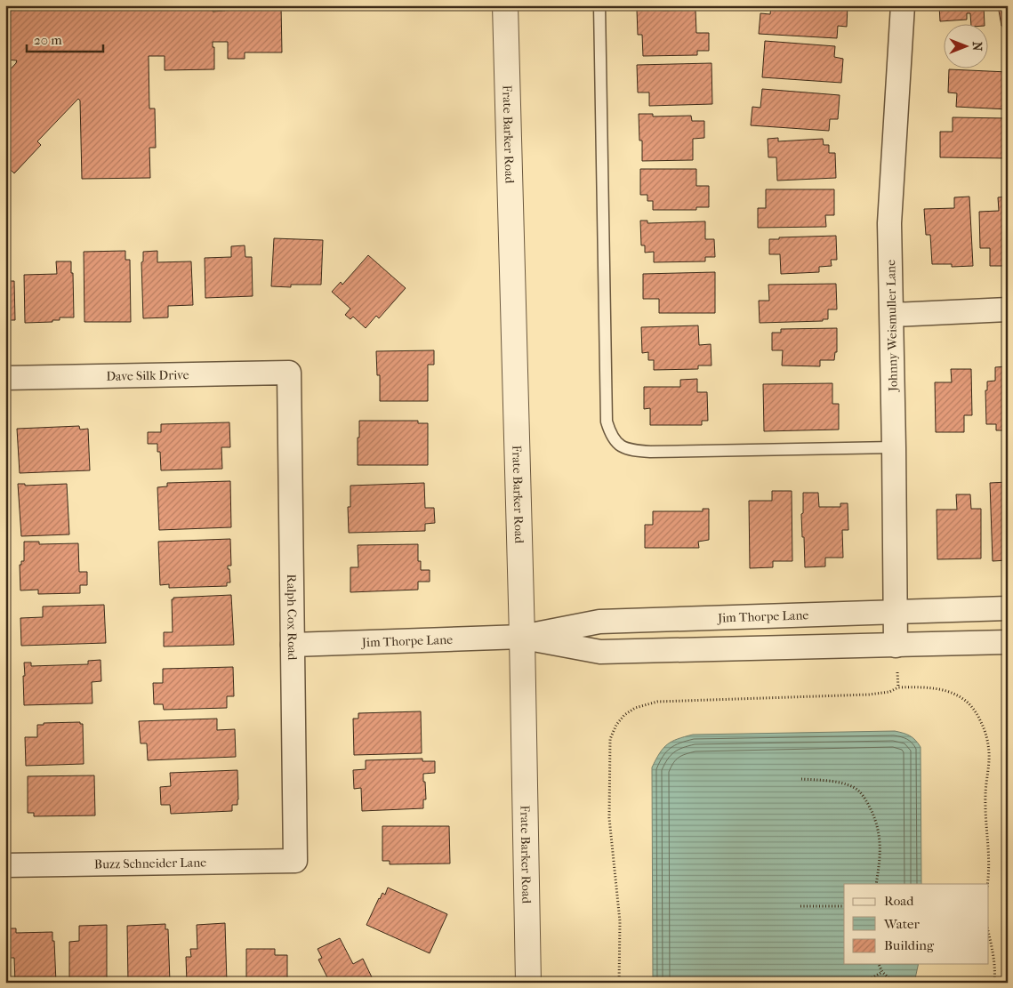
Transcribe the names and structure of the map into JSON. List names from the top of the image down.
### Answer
{
  "streets": {
    "street": [
      "Frate Barker Road",
      "Johnny Weismuller Lane",
      "Dave Silk Drive",
      "Ralph Cox Road",
      "Jim Thorpe Lane",
      "Buzz Schneider Lane"
    ]
  },
  "crossings": [
    ["Frate Barker Road", "Jim Thorpe Lane"],
    ["Johnny Weismuller Lane", "Jim Thorpe Lane"],
    ["Dave Silk Drive", "Ralph Cox Road"],
    ["Ralph Cox Road", "Jim Thorpe Lane"],
    ["Ralph Cox Road", "Buzz Schneider Lane"]
  ],
  "legend": ["Road", "Water", "Building"],
  "scale_bar": "20 m",
  "north": "right"
}
